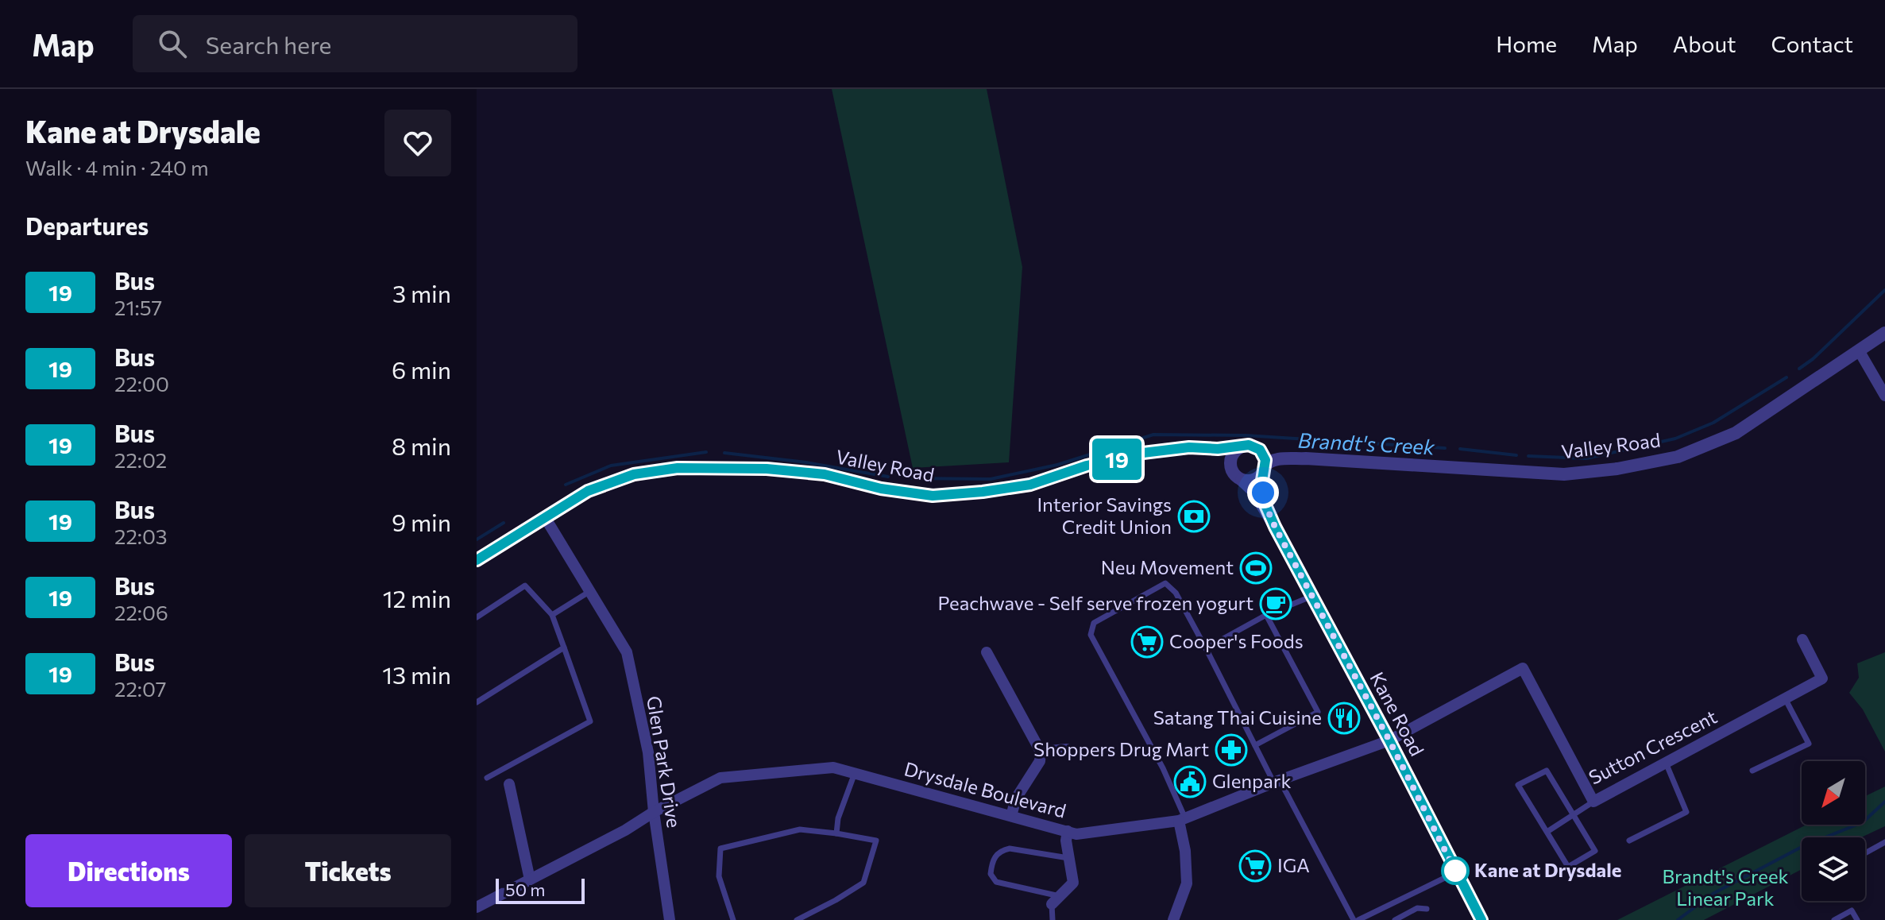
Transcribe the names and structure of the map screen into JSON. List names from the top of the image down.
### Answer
{
  "streets": {
    "street": [
      "Valley Road",
      "Kane Road",
      "Sutton Crescent",
      "Glen Park Drive",
      "Drysdale Boulevard"
    ]
  },
  "crossings": [
    ["Valley Road", "Kane Road"],
    ["Valley Road", "Glen Park Drive"],
    ["Kane Road", "Drysdale Boulevard"],
    ["Sutton Crescent", "Drysdale Boulevard"],
    ["Glen Park Drive", "Drysdale Boulevard"]
  ],
  "water": ["Brandt's Creek"],
  "parks": ["Brandt's Creek Linear Park"],
  "places": {
    "bank": ["Interior Savings Credit Union"],
    "sports": ["Neu Movement"],
    "cafe": ["Peachwave - Self serve frozen yogurt"],
    "supermarket": ["Cooper's Foods", "IGA"],
    "restaurant": ["Satang Thai Cuisine"],
    "pharmacy": ["Shoppers Drug Mart"],
    "public building": ["Glenpark"],
    "other": ["Kane at Drysdale"]
  },
  "lines": ["bus line 19"],
  "scale_bar": "50 m",
  "north": "bottom left",
  "page": {
    "header": "Map",
    "search": "Search here",
    "nav": [
      "Home",
      "Map",
      "About",
      "Contact"
    ],
    "heading": [
      ["Kane at Drysdale", "Walk · 4 min · 240 m"],
      "Departures"
    ],
    "on_map": "19",
    "list": [
      {
        "mark": "19",
        "name": "Bus",
        "note": "21:57",
        "value": "3 min"
      },
      {
        "mark": "19",
        "name": "Bus",
        "note": "22:00",
        "value": "6 min"
      },
      {
        "mark": "19",
        "name": "Bus",
        "note": "22:02",
        "value": "8 min"
      },
      {
        "mark": "19",
        "name": "Bus",
        "note": "22:03",
        "value": "9 min"
      },
      {
        "mark": "19",
        "name": "Bus",
        "note": "22:06",
        "value": "12 min"
      },
      {
        "mark": "19",
        "name": "Bus",
        "note": "22:07",
        "value": "13 min"
      }
    ],
    "buttons": ["Directions", "Tickets"],
    "scale": "50 m"
  }
}
